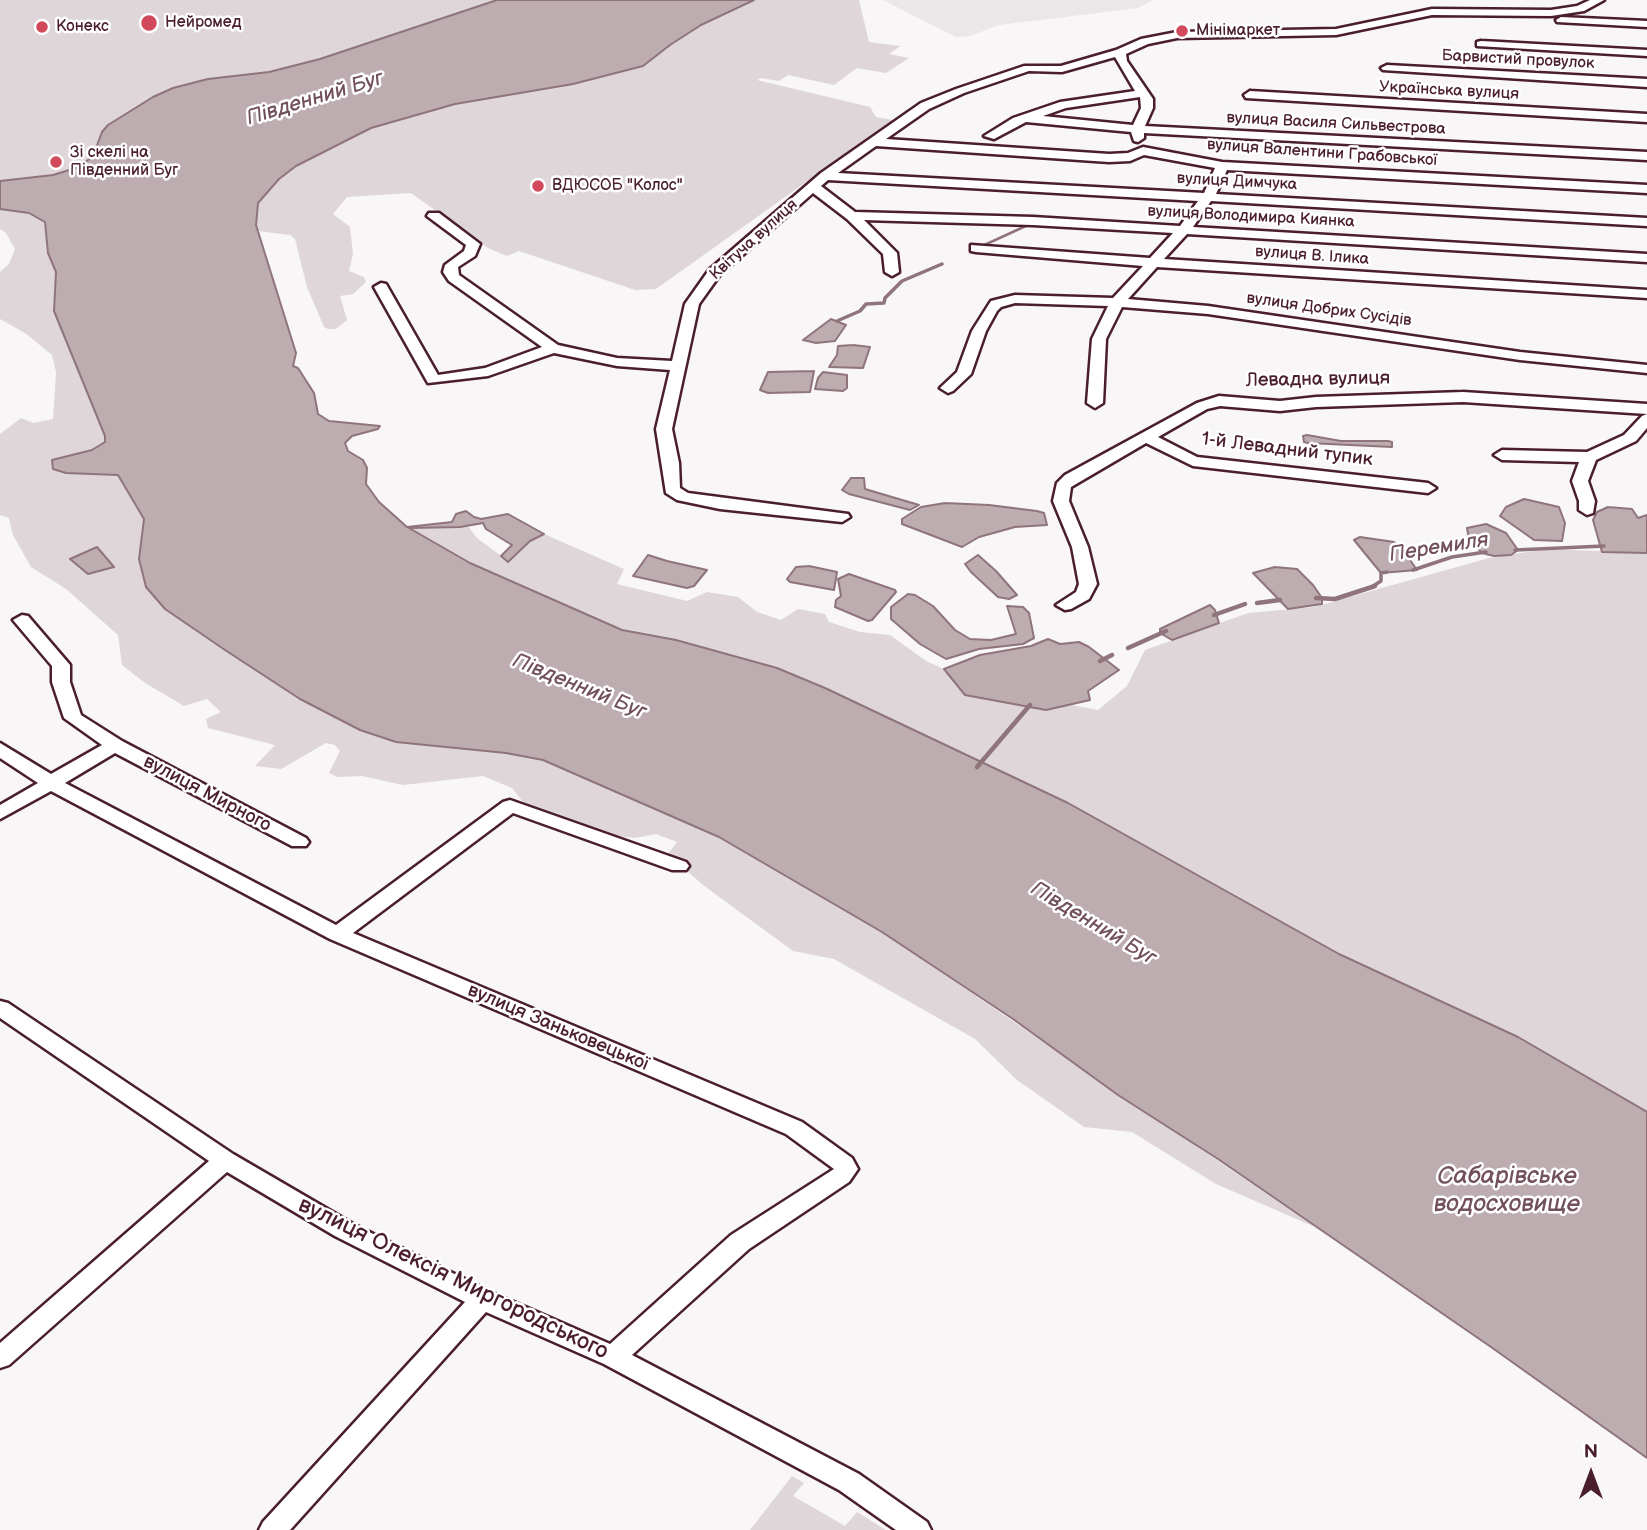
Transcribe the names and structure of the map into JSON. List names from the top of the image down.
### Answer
{
  "streets": {
    "street": [
      "Барвистий провулок",
      "Українська вулиця",
      "вулиця Василя Сильвестрова",
      "вулиця Валентини Грабовської",
      "вулиця Димчука",
      "вулиця Володимира Киянка",
      "Квітуча вулиця",
      "вулиця В. Ілика",
      "вулиця Добрих Сусідів",
      "Левадна вулиця",
      "1-й Левадний тупик",
      "вулиця Мирного",
      "вулиця Заньковецької",
      "вулиця Олексія Миргородського"
    ]
  },
  "crossings": [
    ["вулиця Валентини Грабовської", "Квітуча вулиця"],
    ["вулиця Димчука", "Квітуча вулиця"],
    ["Левадна вулиця", "1-й Левадний тупик"],
    ["вулиця Заньковецької", "вулиця Олексія Миргородського"]
  ],
  "water": ["Південний Буг", "Перемиля", "Сабарівське водосховище"],
  "places": [
    "Нейромед",
    "Конекс",
    "Мінімаркет",
    "Зі скелі на Південний Буг",
    "ВДЮСОБ \"Колос\""
  ],
  "north": "top"
}
